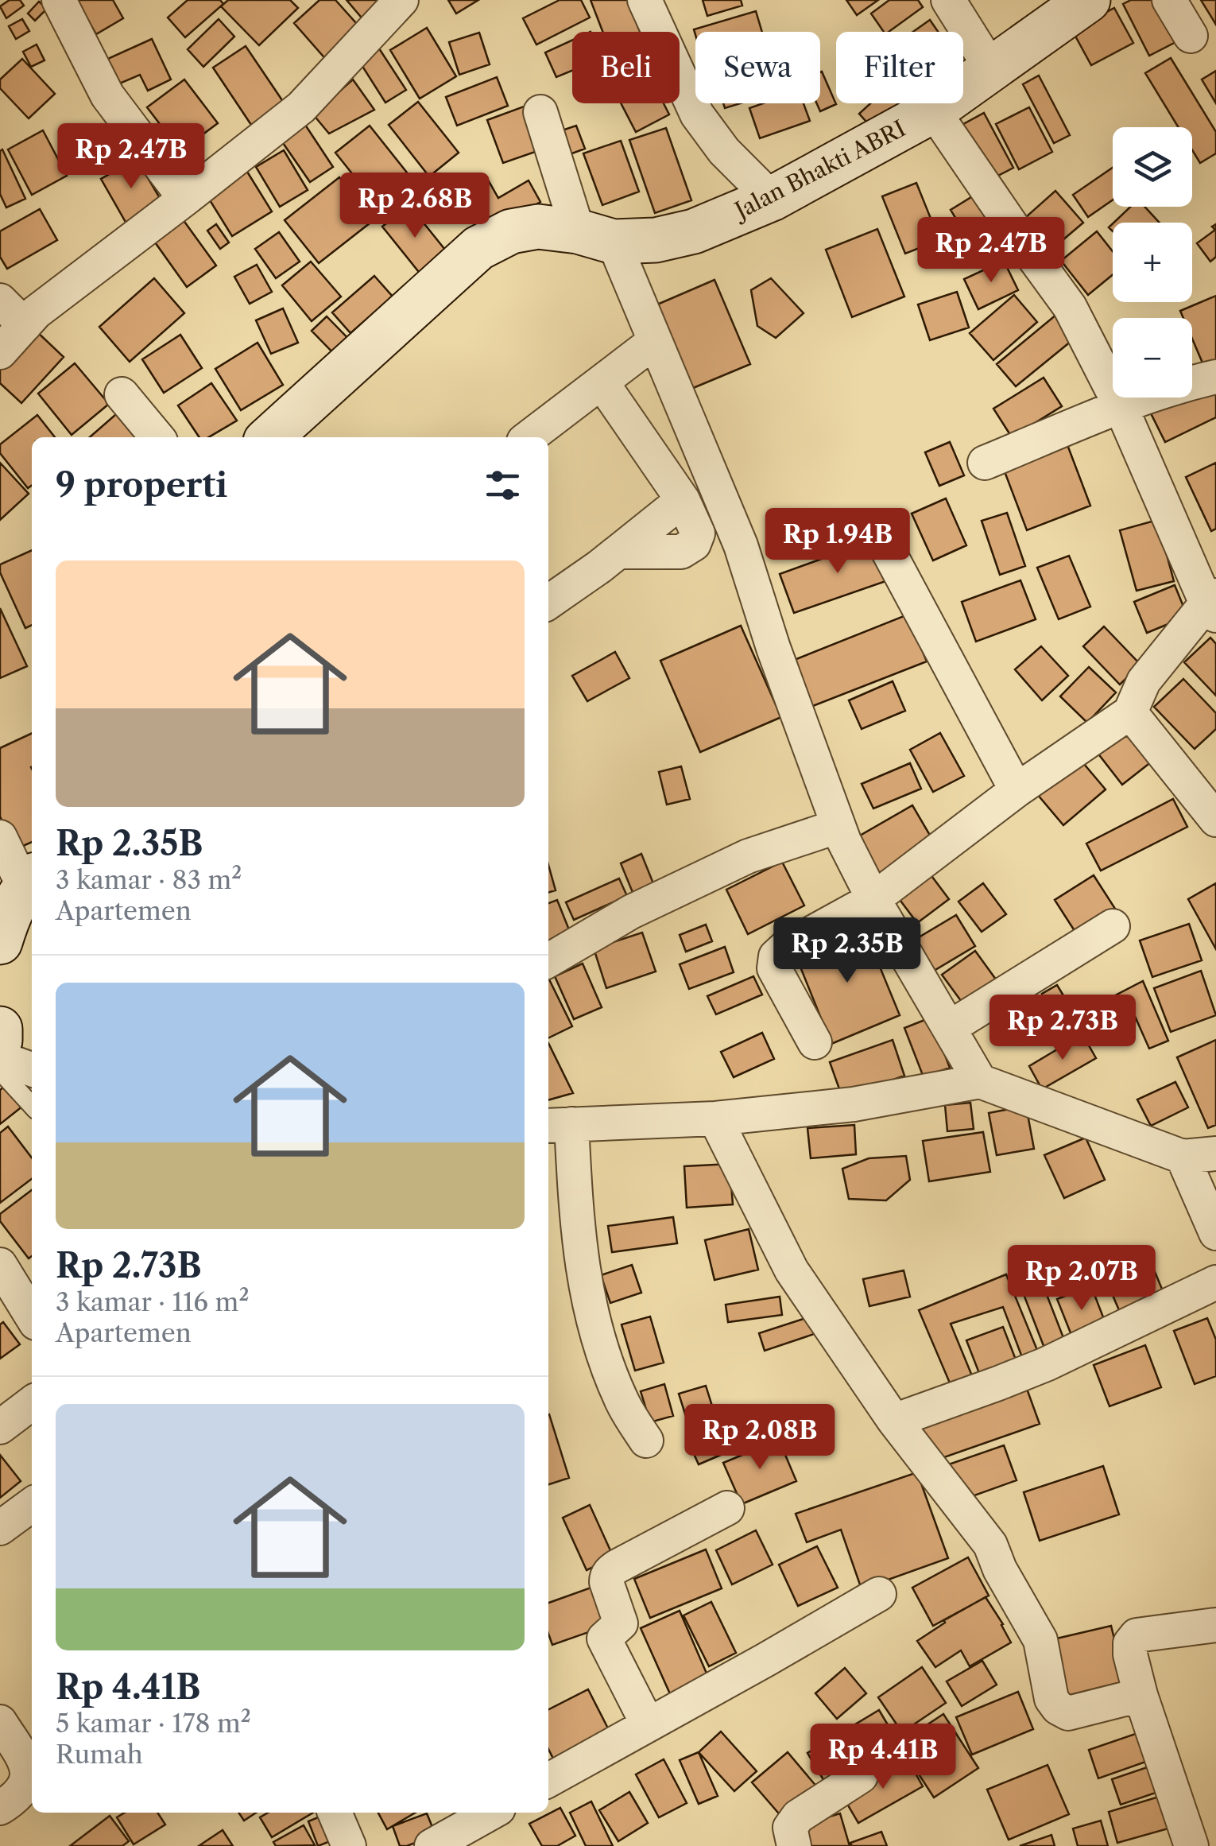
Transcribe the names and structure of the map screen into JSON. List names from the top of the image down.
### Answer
{
  "streets": {
    "street": ["Jalan Bhakti ABRI"]
  },
  "page": {
    "chip": ["Beli", "Sewa", "Filter"],
    "price": [
      "Rp 2.47B",
      "Rp 2.68B",
      "Rp 2.47B",
      "Rp 1.94B",
      "Rp 2.35B",
      "Rp 2.73B",
      "Rp 2.07B",
      "Rp 2.08B",
      "Rp 4.41B"
    ],
    "map_buttons": ["+", "−"],
    "heading": "9 properti",
    "list": [
      {
        "name": "Rp 2.35B",
        "note": "3 kamar · 83 m² · Apartemen"
      },
      {
        "name": "Rp 2.73B",
        "note": "3 kamar · 116 m² · Apartemen"
      },
      {
        "name": "Rp 4.41B",
        "note": "5 kamar · 178 m² · Rumah"
      }
    ]
  }
}
